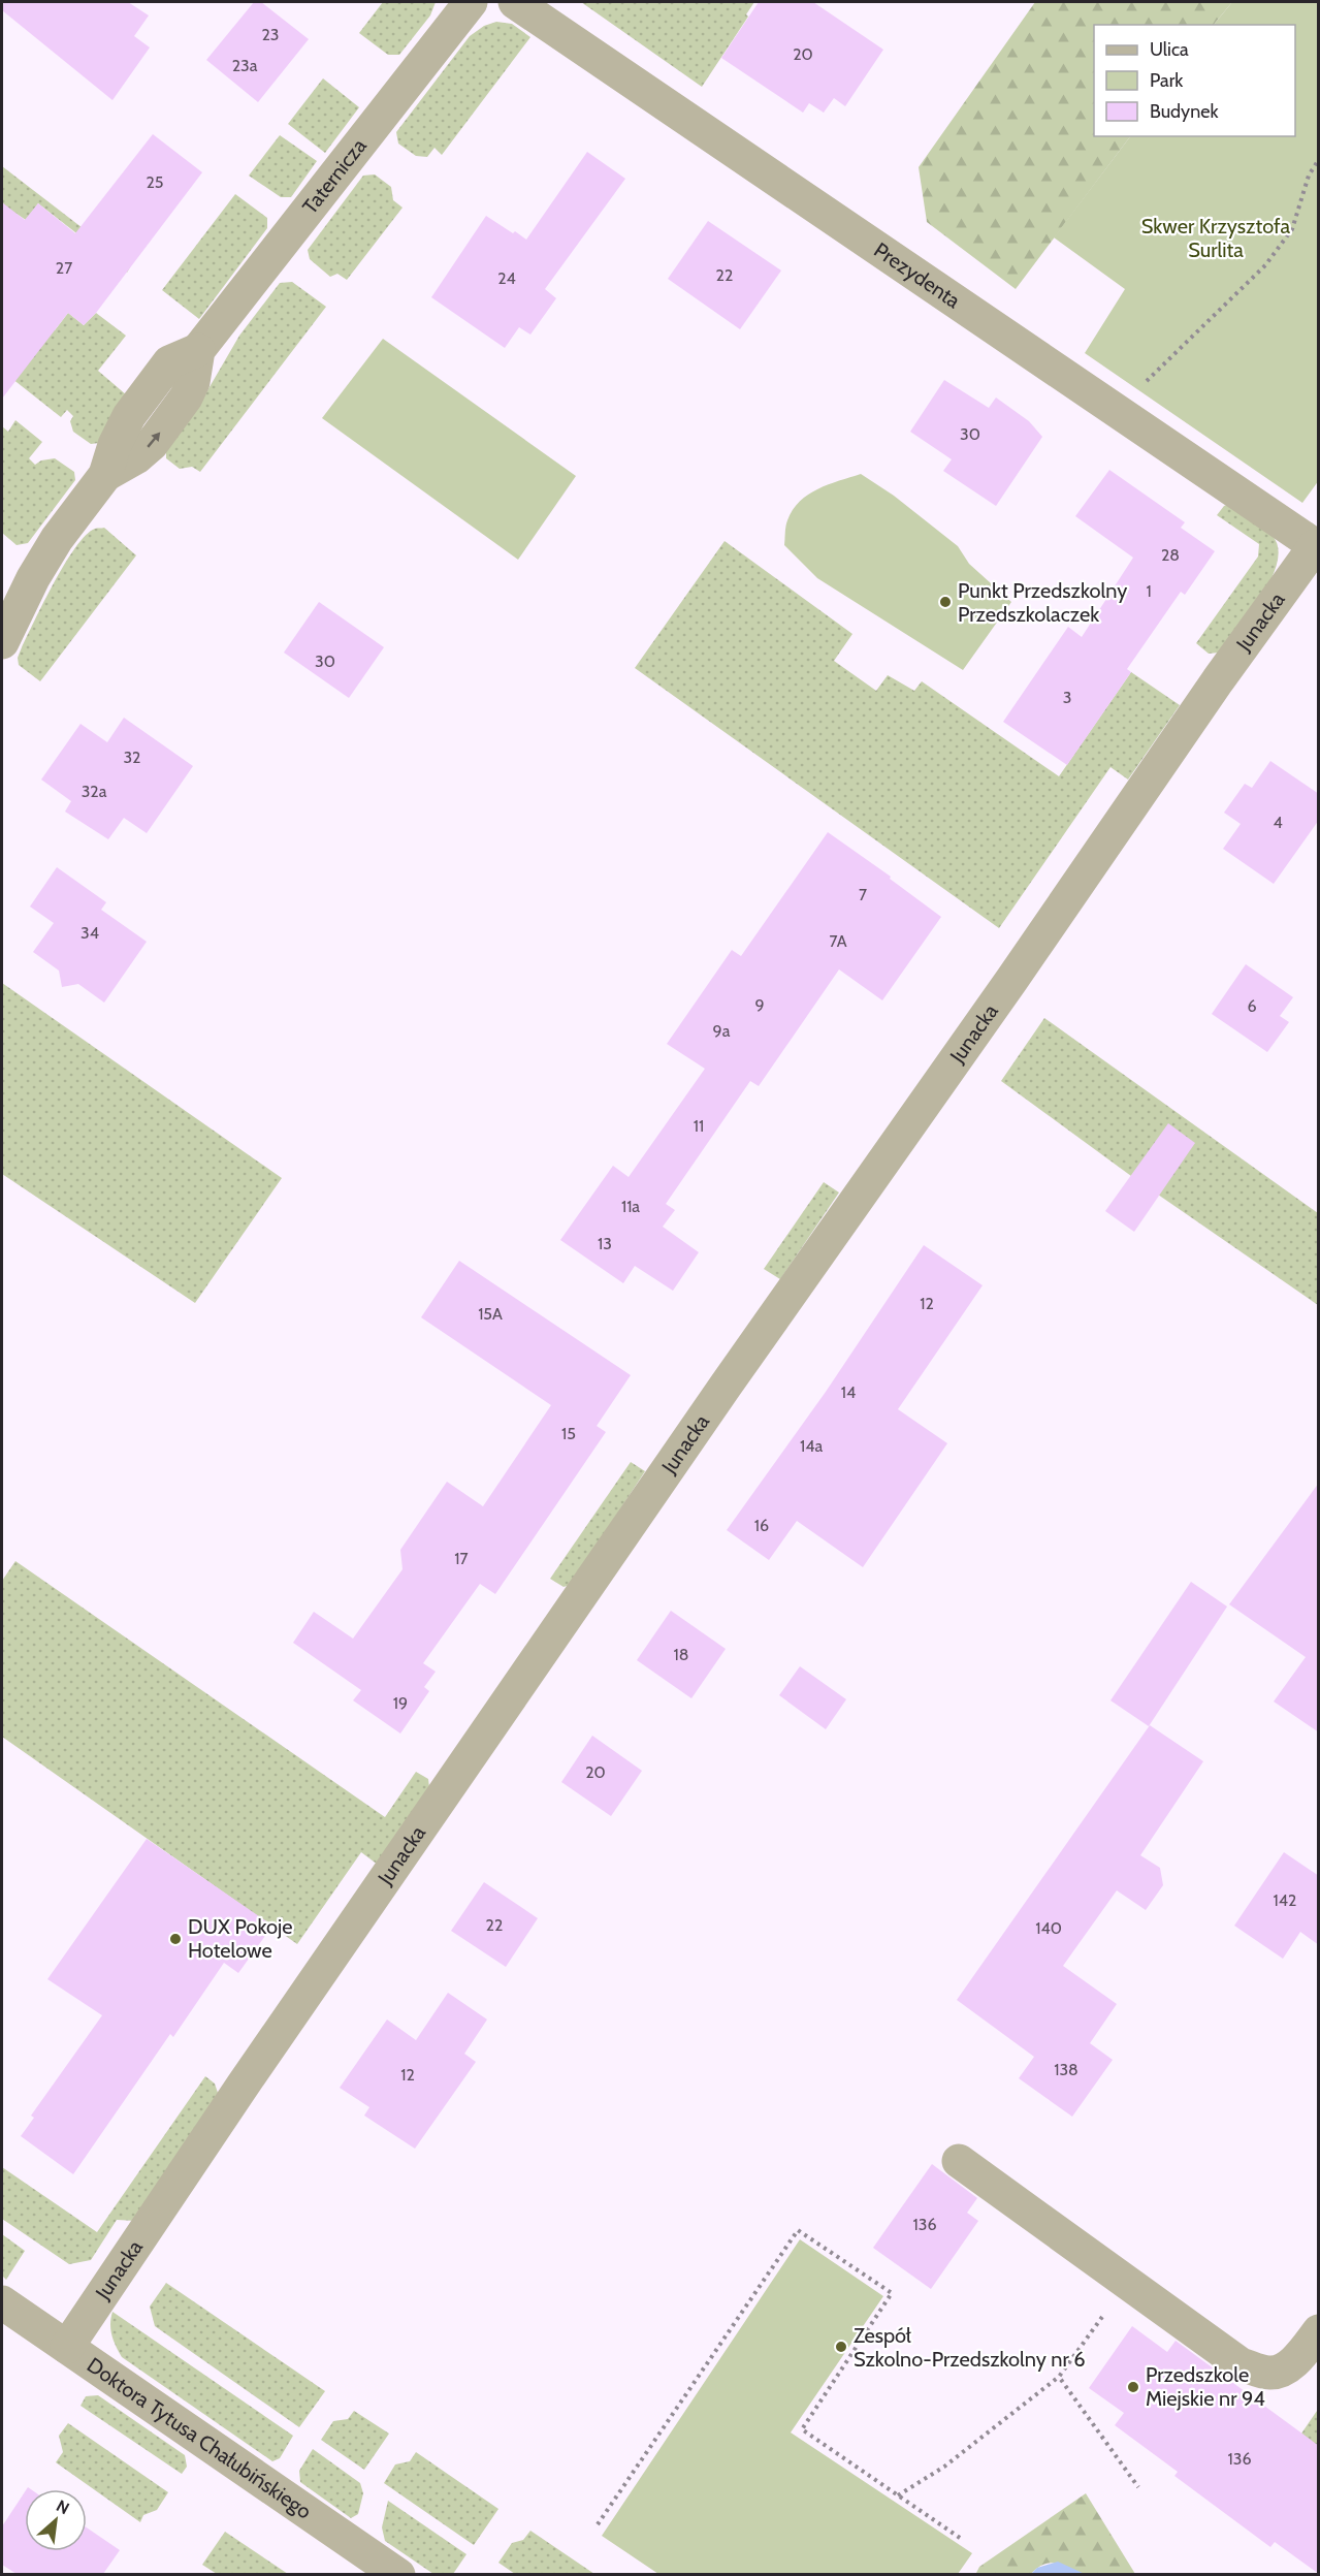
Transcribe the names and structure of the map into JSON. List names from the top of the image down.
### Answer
{
  "streets": {
    "street": [
      "Taternicza",
      "Prezydenta",
      "Junacka",
      "Doktora Tytusa Chałubińskiego"
    ]
  },
  "crossings": [
    ["Prezydenta", "Junacka"],
    ["Junacka", "Doktora Tytusa Chałubińskiego"]
  ],
  "parks": ["Skwer Krzysztofa Surlita"],
  "places": [
    "Punkt Przedszkolny Przedszkolaczek",
    "DUX Pokoje Hotelowe",
    "Zespół Szkolno-Przedszkolny nr 6",
    "Przedszkole Miejskie nr 94"
  ],
  "house_numbers": [
    "23",
    "20",
    "23a",
    "25",
    "27",
    "22",
    "24",
    "30",
    "28",
    "1",
    "30",
    "3",
    "32",
    "32a",
    "4",
    "7",
    "34",
    "7A",
    "9",
    "6",
    "9a",
    "11",
    "11a",
    "13",
    "12",
    "15A",
    "14",
    "15",
    "14a",
    "16",
    "17",
    "18",
    "19",
    "20",
    "142",
    "22",
    "140",
    "138",
    "12",
    "136",
    "136"
  ],
  "legend": ["Ulica", "Park", "Budynek"],
  "north": "top right"
}
